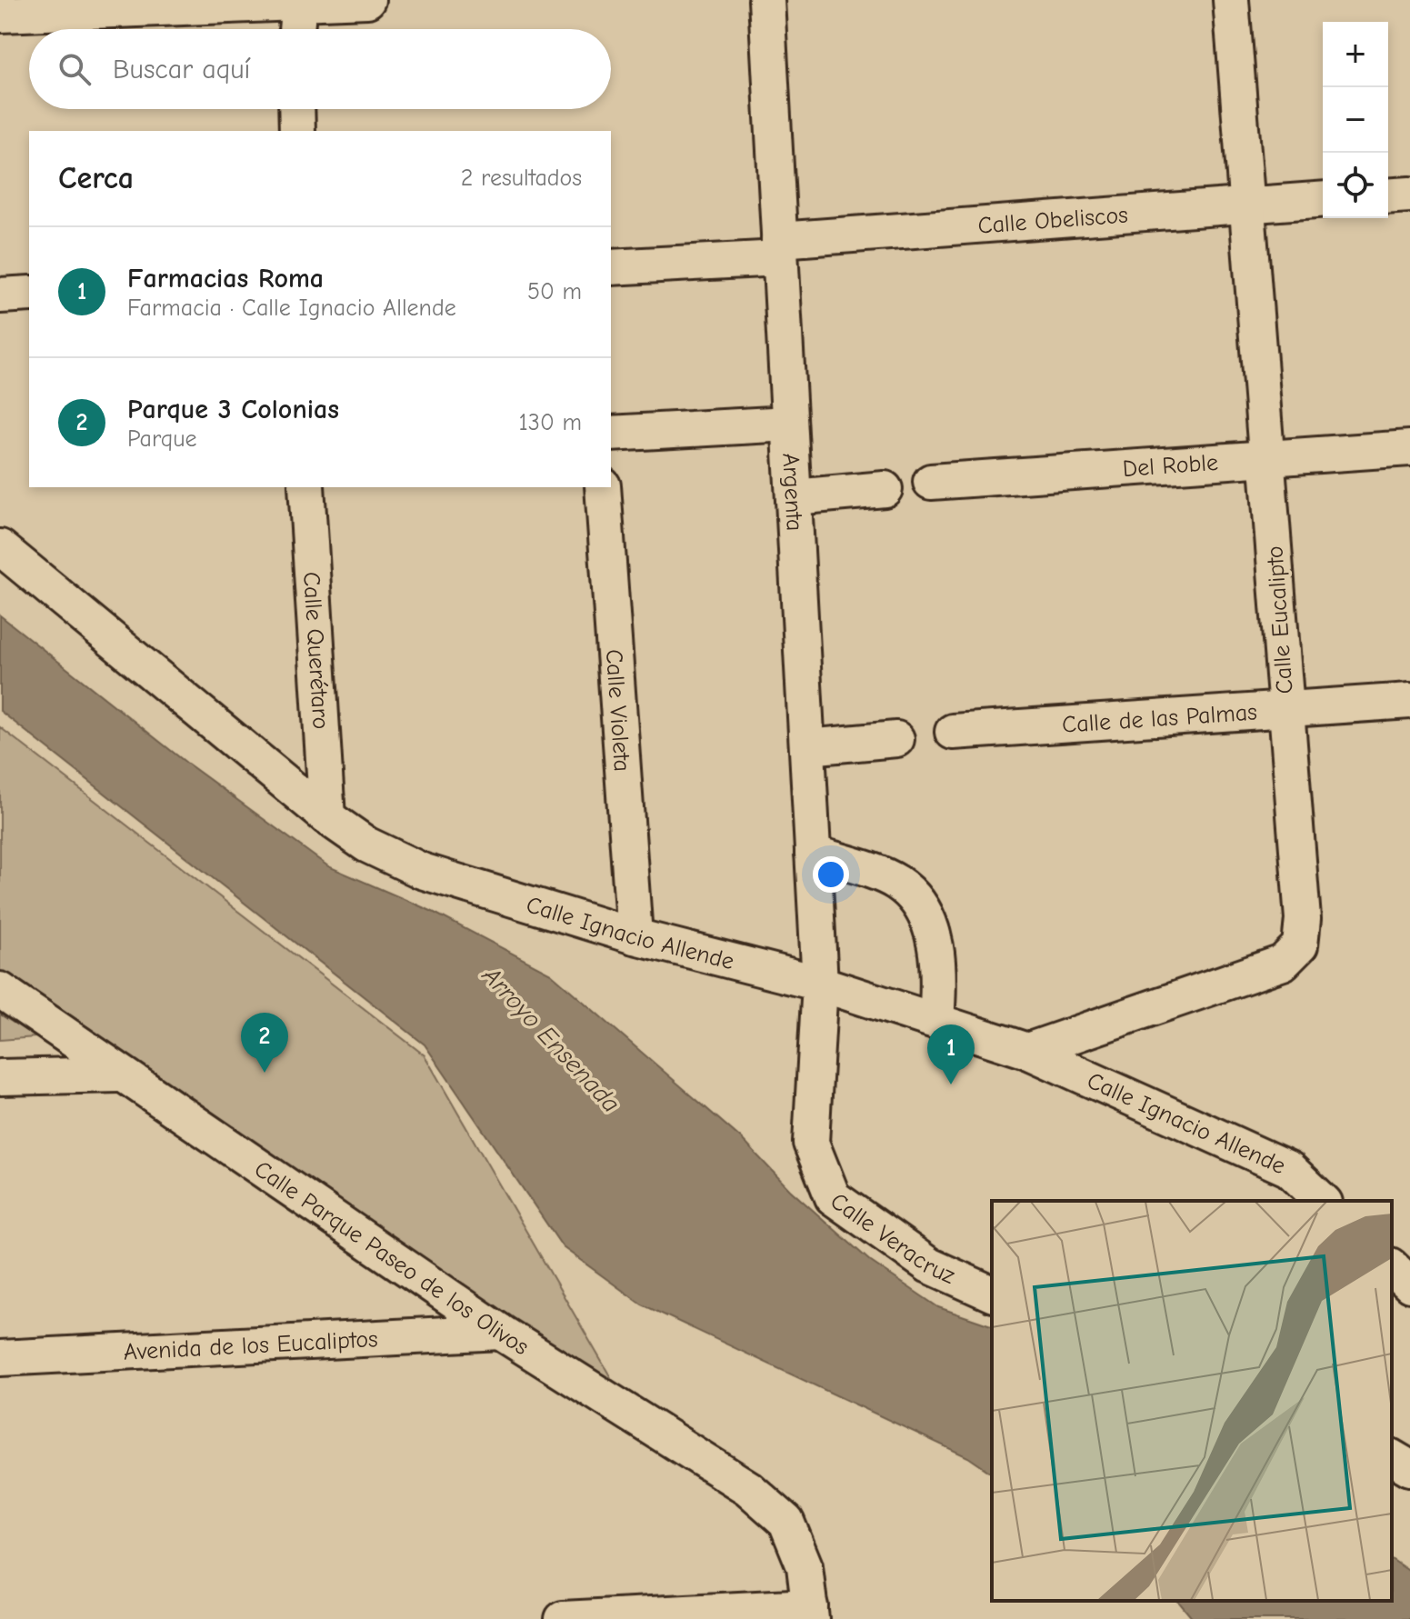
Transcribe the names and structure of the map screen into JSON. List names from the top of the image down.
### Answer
{
  "streets": {
    "street": [
      "Calle Obeliscos",
      "Del Roble",
      "Argenta",
      "Calle Eucalipto",
      "Calle Querétaro",
      "Calle Violeta",
      "Calle de las Palmas",
      "Calle Ignacio Allende",
      "Calle Veracruz",
      "Calle Parque Paseo de los Olivos",
      "Avenida de los Eucaliptos"
    ]
  },
  "crossings": [
    ["Calle Obeliscos", "Argenta"],
    ["Calle Obeliscos", "Calle Eucalipto"],
    ["Del Roble", "Calle Eucalipto"],
    ["Argenta", "Calle Ignacio Allende"],
    ["Argenta", "Calle Veracruz"],
    ["Calle Eucalipto", "Calle de las Palmas"],
    ["Calle Eucalipto", "Calle Ignacio Allende"],
    ["Calle Querétaro", "Calle Ignacio Allende"],
    ["Calle Violeta", "Calle Ignacio Allende"],
    ["Calle Ignacio Allende", "Calle Veracruz"],
    ["Calle Parque Paseo de los Olivos", "Avenida de los Eucaliptos"]
  ],
  "water": ["Arroyo Ensenada"],
  "page": {
    "map_buttons": ["+", "−"],
    "search": "Buscar aquí",
    "heading": ["Cerca", "2 resultados"],
    "list": [
      {
        "mark": "1",
        "name": "Farmacias Roma",
        "note": "Farmacia · Calle Ignacio Allende",
        "value": "50 m"
      },
      {
        "mark": "2",
        "name": "Parque 3 Colonias",
        "note": "Parque",
        "value": "130 m"
      }
    ],
    "pins": ["2", "1"]
  }
}
